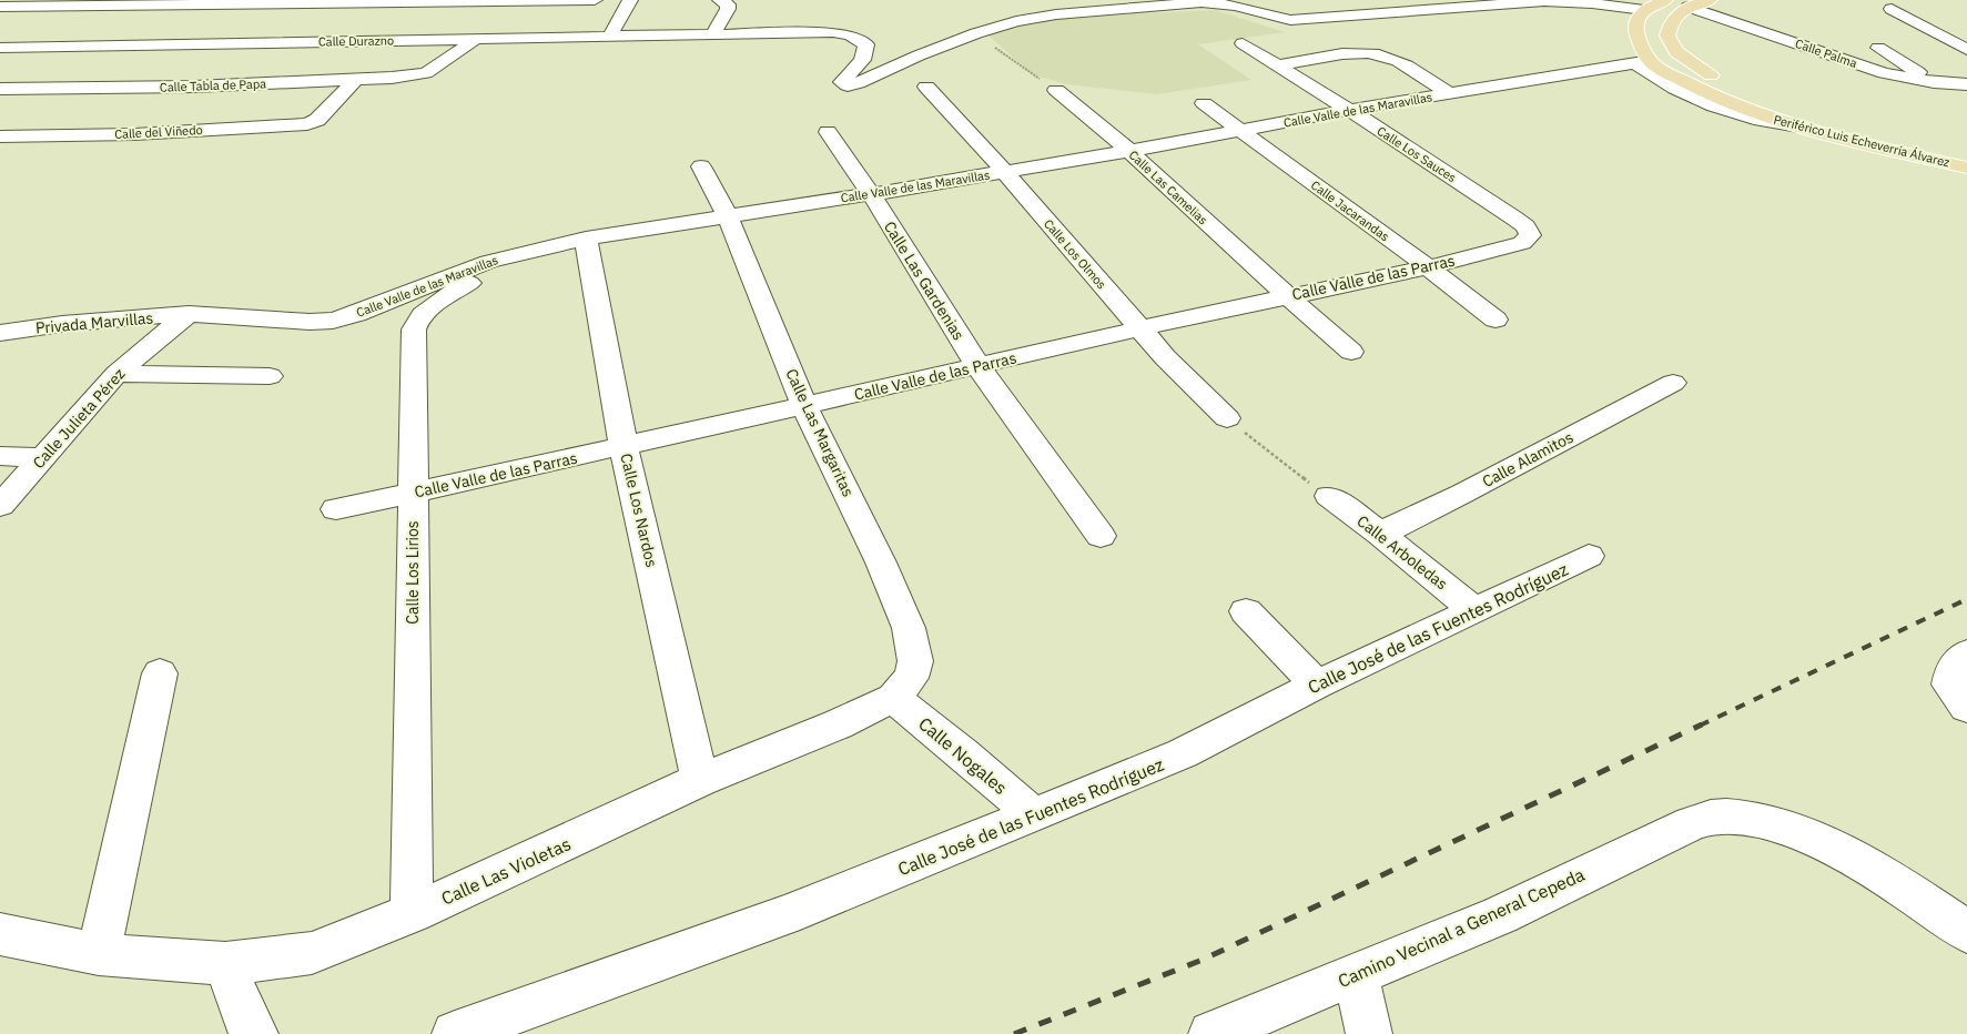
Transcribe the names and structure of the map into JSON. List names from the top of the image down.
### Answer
{
  "streets": {
    "main road": ["Periférico Luis Echeverría Álvarez"],
    "street": [
      "Calle Durazno",
      "Calle Palma",
      "Calle Tabla de Papa",
      "Calle Valle de las Maravillas",
      "Calle del Viñedo",
      "Calle Los Sauces",
      "Calle Las Camelias",
      "Calle Jacarandas",
      "Calle Los Olmos",
      "Calle Valle de las Parras",
      "Calle Las Gardenias",
      "Privada Marvillas",
      "Calle Julieta Pérez",
      "Calle Las Margaritas",
      "Calle Alamitos",
      "Calle Los Nardos",
      "Calle Arboledas",
      "Calle Los Lirios",
      "Calle José de las Fuentes Rodríguez",
      "Calle Nogales",
      "Calle Las Violetas",
      "Camino Vecinal a General Cepeda"
    ]
  },
  "crossings": [
    ["Calle Durazno", "Calle Tabla de Papa"],
    ["Calle Palma", "Periférico Luis Echeverría Álvarez"],
    ["Calle Tabla de Papa", "Calle del Viñedo"],
    ["Calle Valle de las Maravillas", "Calle Los Sauces"],
    ["Calle Valle de las Maravillas", "Calle Las Camelias"],
    ["Calle Valle de las Maravillas", "Calle Jacarandas"],
    ["Calle Valle de las Maravillas", "Calle Los Olmos"],
    ["Calle Valle de las Maravillas", "Calle Las Gardenias"],
    ["Calle Valle de las Maravillas", "Privada Marvillas"],
    ["Calle Valle de las Maravillas", "Calle Julieta Pérez"],
    ["Calle Valle de las Maravillas", "Calle Las Margaritas"],
    ["Calle Valle de las Maravillas", "Calle Los Nardos"],
    ["Calle Valle de las Maravillas", "Calle Los Lirios"],
    ["Calle Los Sauces", "Calle Valle de las Parras"],
    ["Calle Las Camelias", "Calle Valle de las Parras"],
    ["Calle Jacarandas", "Calle Valle de las Parras"],
    ["Calle Los Olmos", "Calle Valle de las Parras"],
    ["Calle Valle de las Parras", "Calle Las Gardenias"],
    ["Calle Valle de las Parras", "Calle Las Margaritas"],
    ["Calle Valle de las Parras", "Calle Los Nardos"],
    ["Calle Valle de las Parras", "Calle Los Lirios"],
    ["Privada Marvillas", "Calle Julieta Pérez"],
    ["Calle Las Margaritas", "Calle Nogales"],
    ["Calle Las Margaritas", "Calle Las Violetas"],
    ["Calle Alamitos", "Calle Arboledas"],
    ["Calle Los Nardos", "Calle Las Violetas"],
    ["Calle Arboledas", "Calle José de las Fuentes Rodríguez"],
    ["Calle Los Lirios", "Calle Las Violetas"],
    ["Calle José de las Fuentes Rodríguez", "Calle Nogales"],
    ["Calle Nogales", "Calle Las Violetas"]
  ]
}
